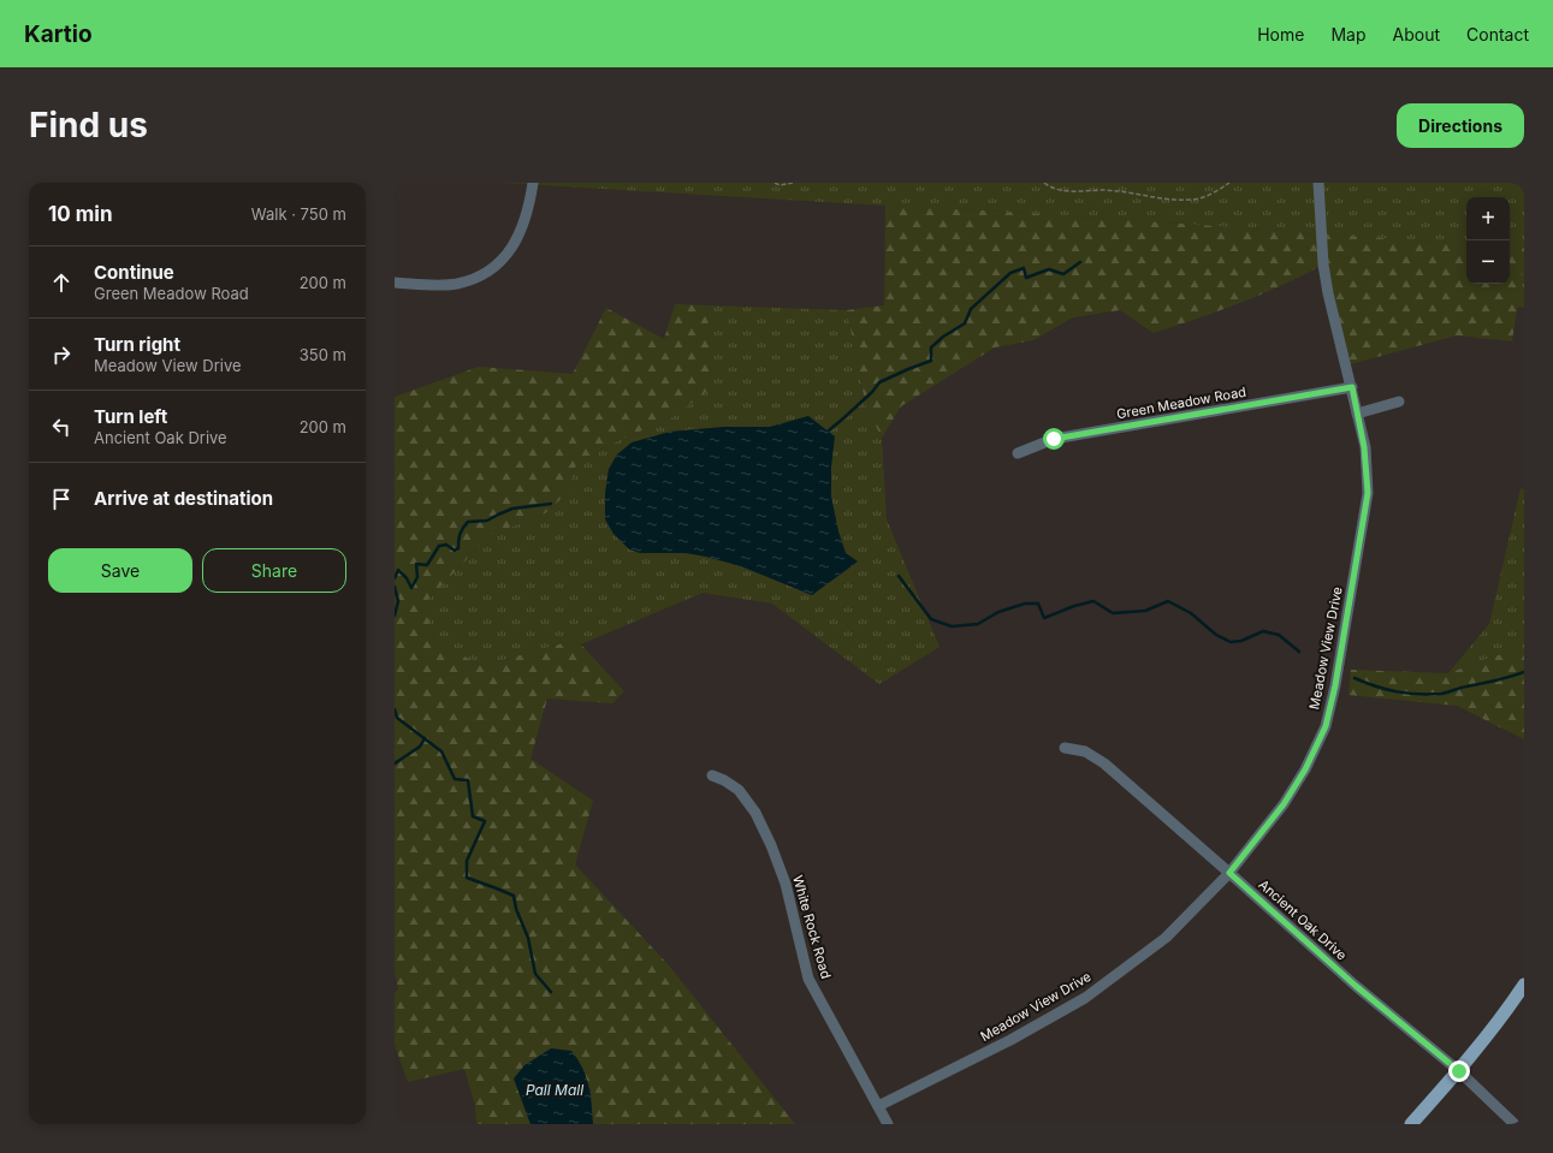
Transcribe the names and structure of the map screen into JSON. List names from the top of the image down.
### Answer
{
  "streets": {
    "street": [
      "Green Meadow Road",
      "Meadow View Drive",
      "Ancient Oak Drive",
      "White Rock Road"
    ]
  },
  "crossings": [
    ["Green Meadow Road", "Meadow View Drive"],
    ["Meadow View Drive", "Ancient Oak Drive"],
    ["Meadow View Drive", "White Rock Road"]
  ],
  "water": ["Pall Mall"],
  "page": {
    "header": "Kartio",
    "nav": [
      "Home",
      "Map",
      "About",
      "Contact"
    ],
    "buttons": [
      "Directions",
      ["Save", "Share"]
    ],
    "title": "Find us",
    "heading": ["10 min", "Walk · 750 m"],
    "map_buttons": ["+", "−"],
    "list": [
      ["Continue", "Green Meadow Road", "200 m"],
      ["Turn right", "Meadow View Drive", "350 m"],
      ["Turn left", "Ancient Oak Drive", "200 m"],
      "Arrive at destination"
    ]
  }
}
